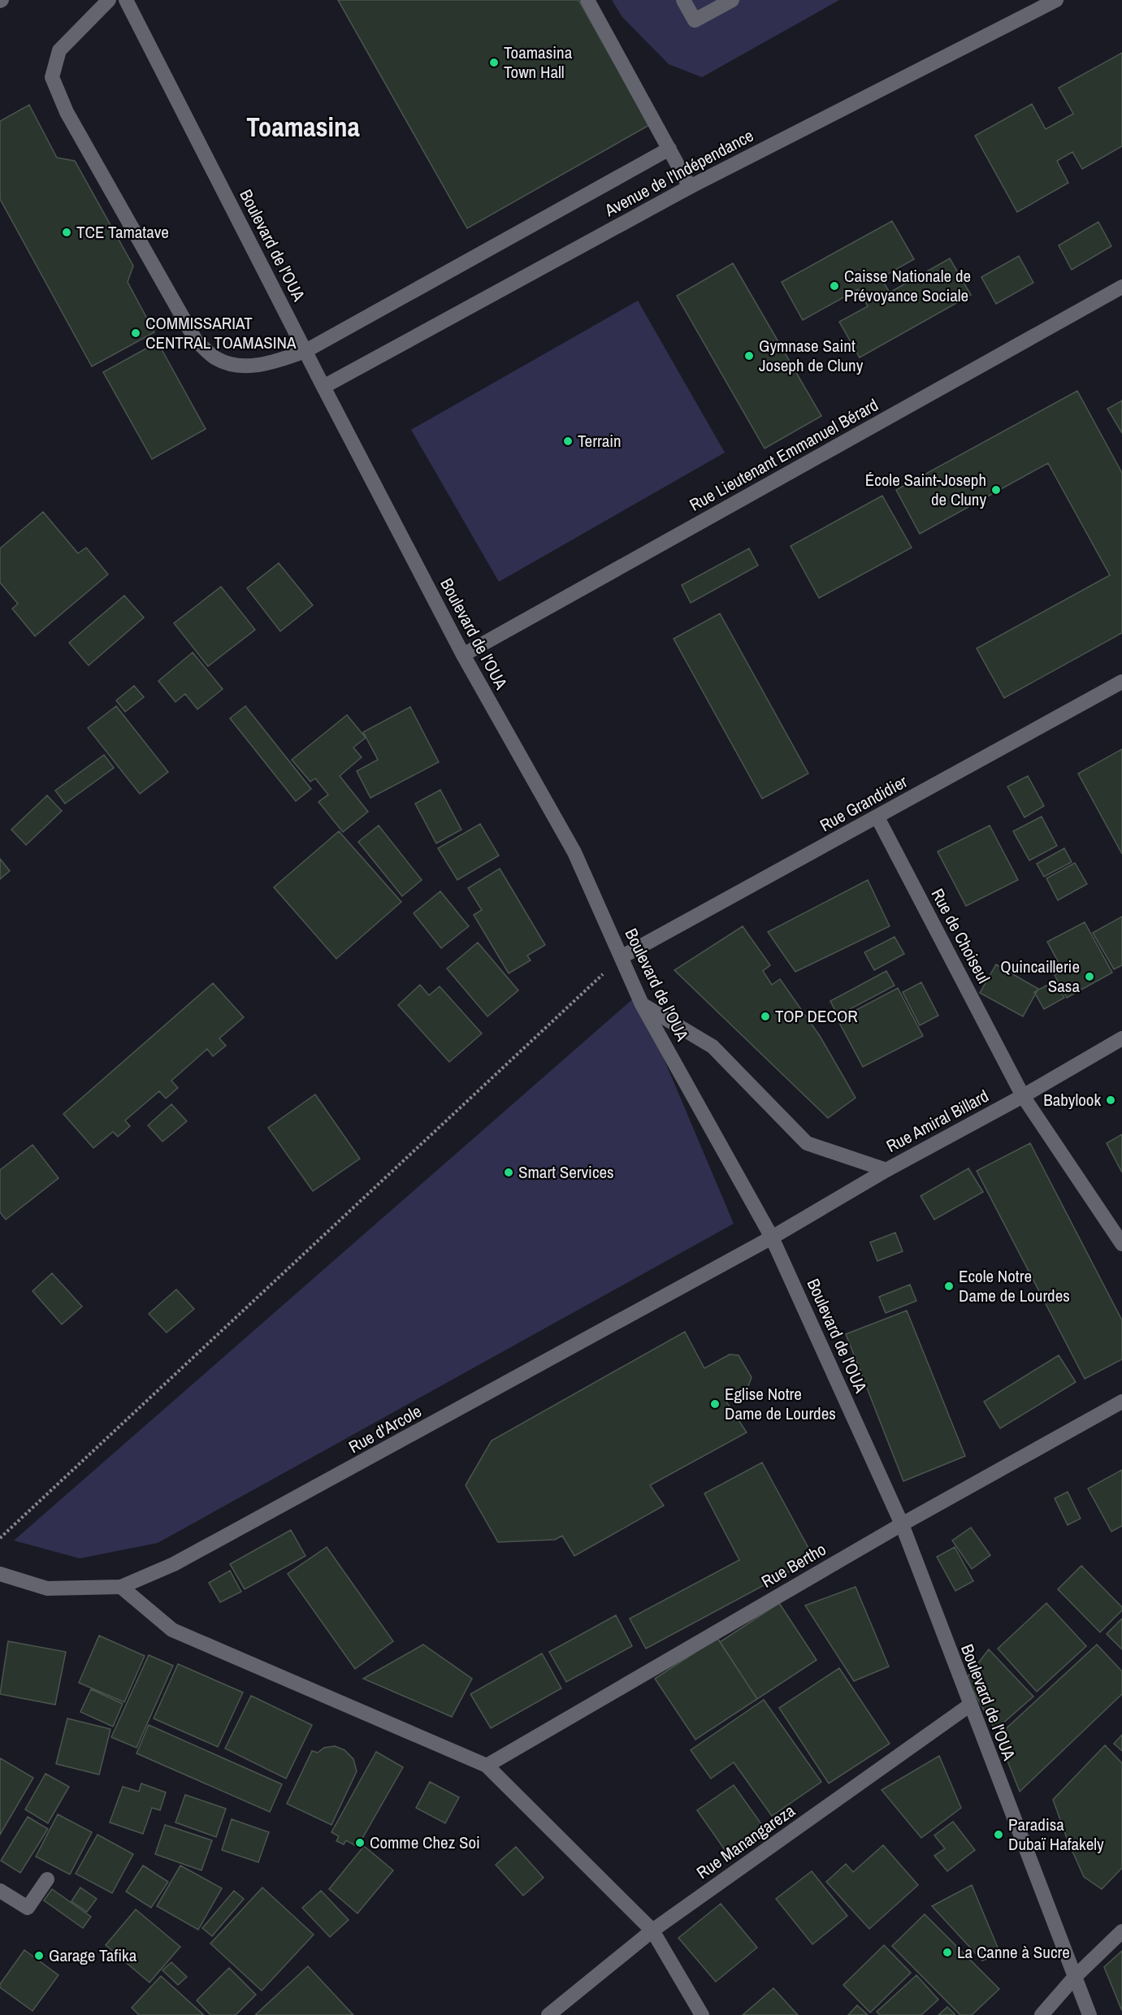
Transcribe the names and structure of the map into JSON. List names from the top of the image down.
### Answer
{
  "streets": {
    "street": [
      "Avenue de l'Indépendance",
      "Boulevard de l'OUA",
      "Rue Lieutenant Emmanuel Bérard",
      "Rue Grandidier",
      "Rue de Choiseul",
      "Rue Amiral Billard",
      "Rue d'Arcole",
      "Rue Bertho",
      "Rue Manangareza"
    ]
  },
  "crossings": [
    ["Avenue de l'Indépendance", "Boulevard de l'OUA"],
    ["Boulevard de l'OUA", "Rue Lieutenant Emmanuel Bérard"],
    ["Boulevard de l'OUA", "Rue Grandidier"],
    ["Boulevard de l'OUA", "Rue Amiral Billard"],
    ["Boulevard de l'OUA", "Rue d'Arcole"],
    ["Boulevard de l'OUA", "Rue Bertho"],
    ["Boulevard de l'OUA", "Rue Manangareza"],
    ["Rue Grandidier", "Rue de Choiseul"],
    ["Rue de Choiseul", "Rue Amiral Billard"],
    ["Rue Amiral Billard", "Rue d'Arcole"]
  ],
  "districts": ["Toamasina"],
  "places": [
    "Toamasina Town Hall",
    "TCE Tamatave",
    "Caisse Nationale de Prévoyance Sociale",
    "COMMISSARIAT CENTRAL TOAMASINA",
    "Gymnase Saint Joseph de Cluny",
    "Terrain",
    "École Saint-Joseph de Cluny",
    "Quincaillerie Sasa",
    "TOP DECOR",
    "Babylook",
    "Smart Services",
    "Ecole Notre Dame de Lourdes",
    "Eglise Notre Dame de Lourdes",
    "Paradisa Dubaï Hafakely",
    "Comme Chez Soi",
    "La Canne à Sucre",
    "Garage Tafika"
  ]
}
